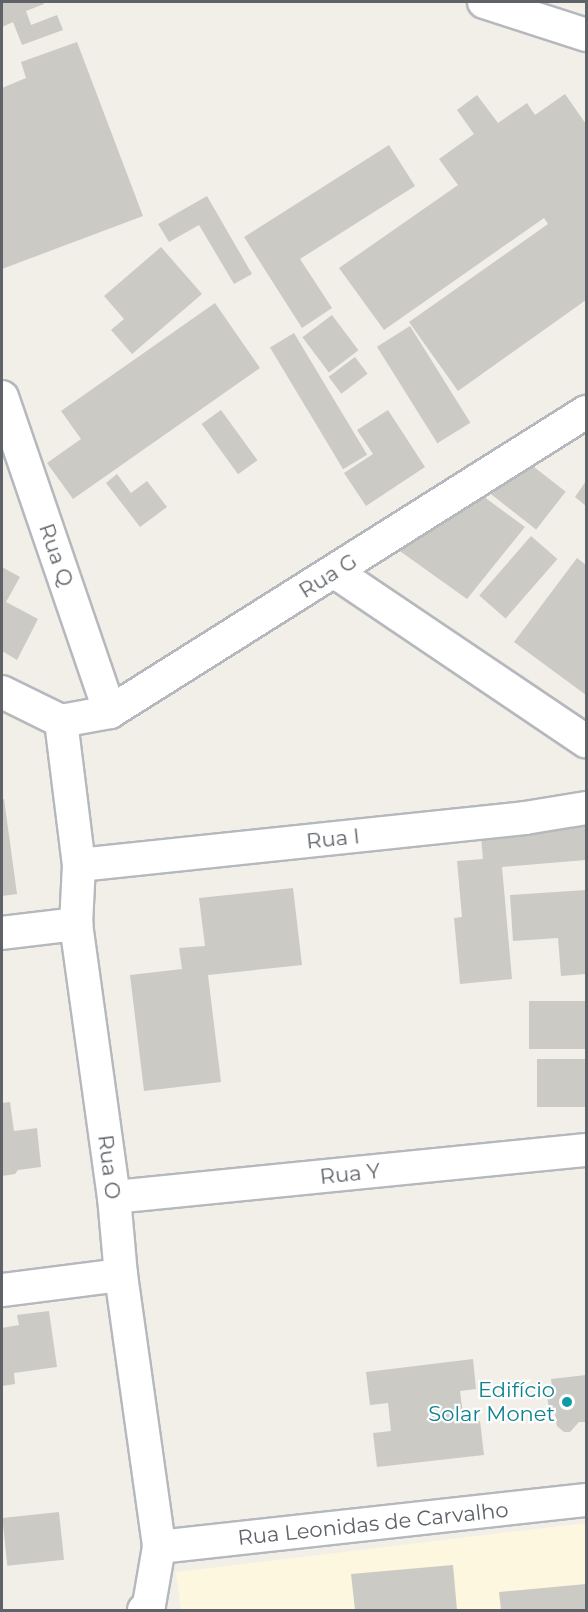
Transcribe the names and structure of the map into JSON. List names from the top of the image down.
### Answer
{
  "streets": {
    "street": [
      "Rua Q",
      "Rua G",
      "Rua I",
      "Rua O",
      "Rua Y",
      "Rua Leonidas de Carvalho"
    ]
  },
  "crossings": [
    ["Rua Q", "Rua G"],
    ["Rua G", "Rua O"],
    ["Rua I", "Rua O"],
    ["Rua O", "Rua Y"],
    ["Rua O", "Rua Leonidas de Carvalho"]
  ],
  "places": ["Edifício Solar Monet"]
}
